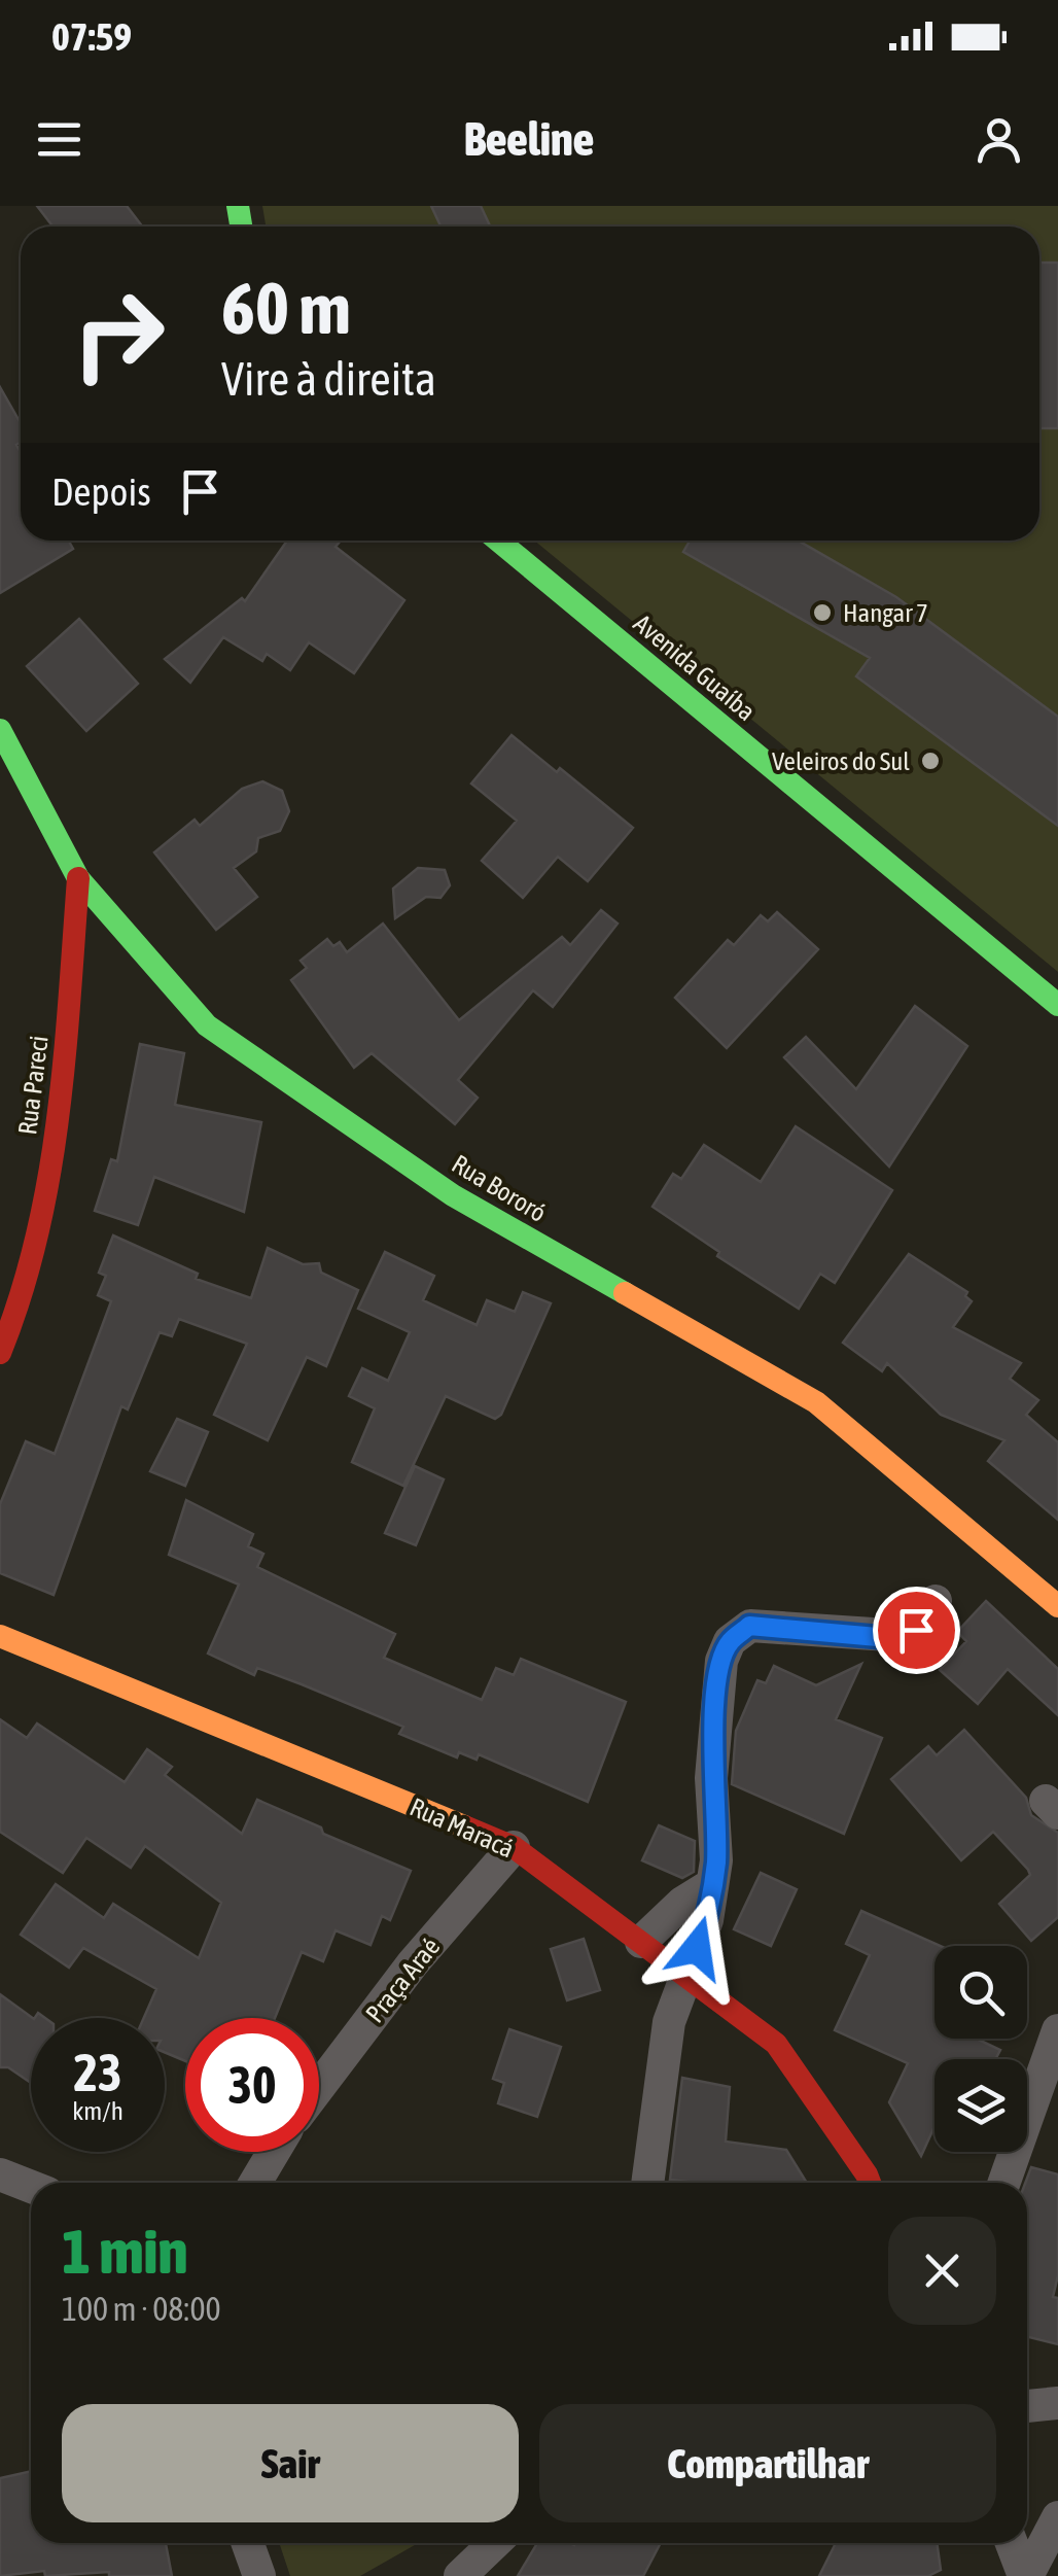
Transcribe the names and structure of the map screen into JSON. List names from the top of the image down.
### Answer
{
  "streets": {
    "street": [
      "Avenida Guaíba",
      "Rua Pareci",
      "Rua Bororó",
      "Rua Maracá",
      "Praça Araé"
    ]
  },
  "crossings": [
    ["Rua Pareci", "Rua Bororó"],
    ["Rua Maracá", "Praça Araé"]
  ],
  "places": ["Hangar 7", "Veleiros do Sul"],
  "page": {
    "status": "07:59",
    "header": "Beeline",
    "turn": ["60 m", "Vire à direita"],
    "then": "Depois",
    "speed": "23 km/h",
    "limit": "30",
    "heading": ["1 min", "100 m · 08:00"],
    "buttons": ["Sair", "Compartilhar"]
  }
}
